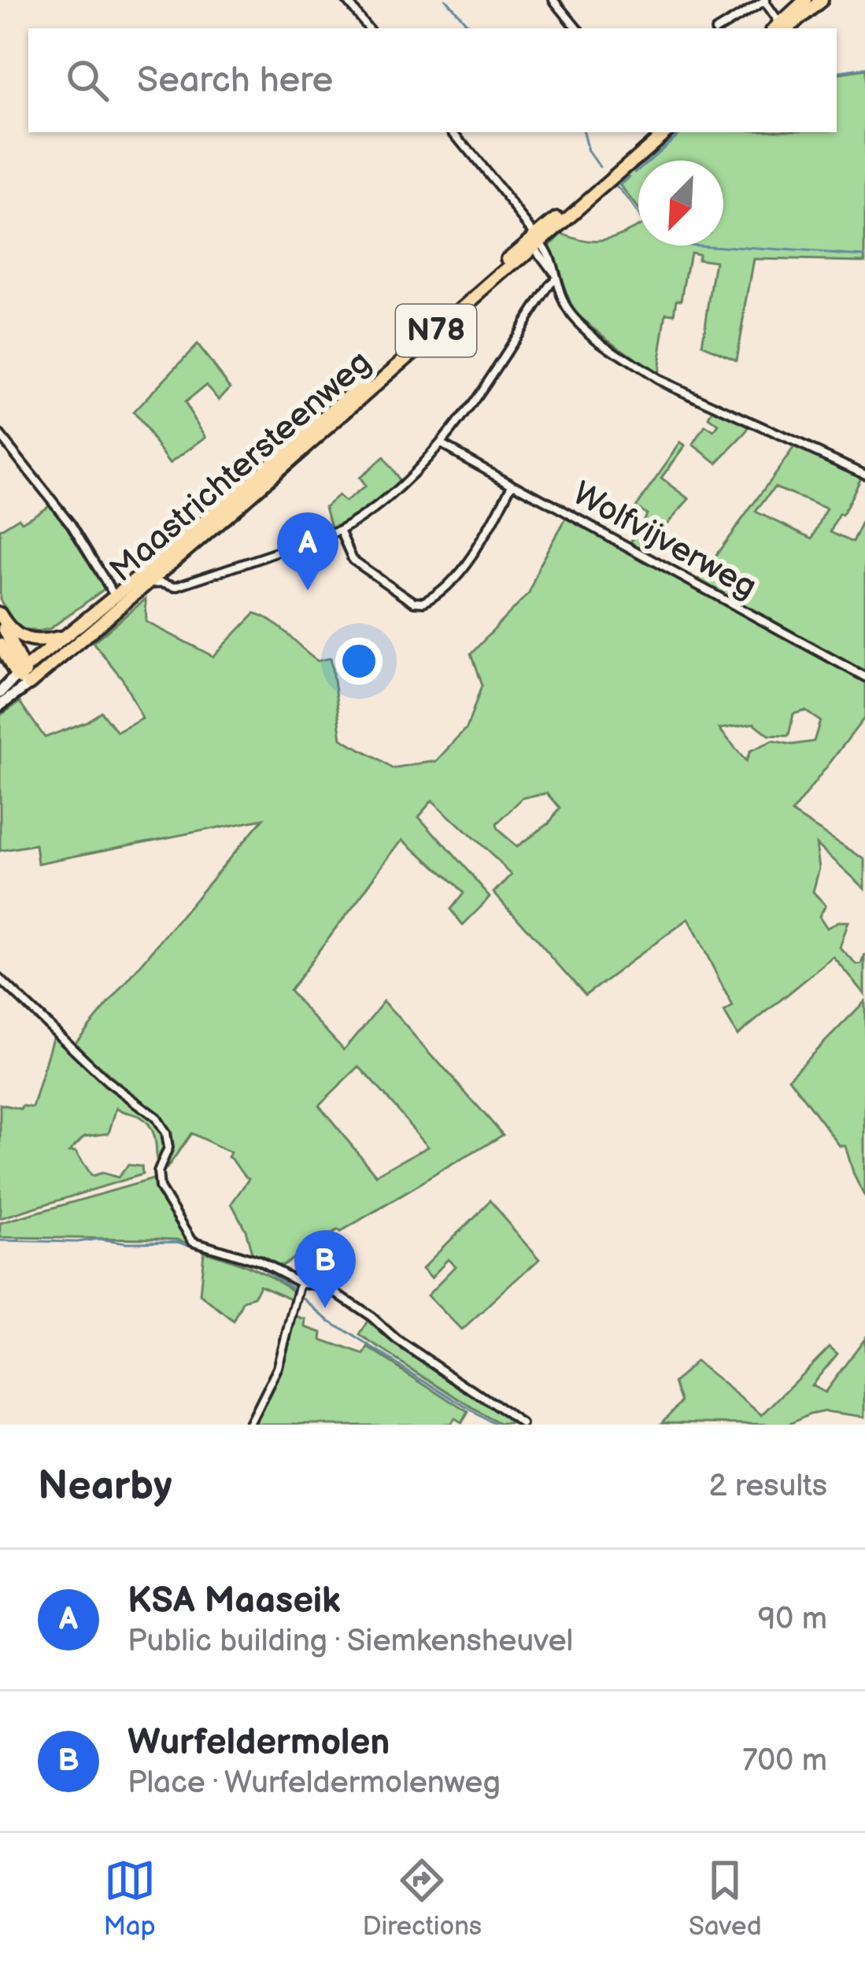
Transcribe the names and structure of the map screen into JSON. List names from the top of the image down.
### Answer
{
  "streets": {
    "main road": ["N78", "Maastrichtersteenweg"],
    "street": ["Wolfvijverweg"]
  },
  "crossings": [
    ["N78", "Maastrichtersteenweg"]
  ],
  "north": "bottom left",
  "page": {
    "search": "Search here",
    "pins": ["A", "B"],
    "heading": ["Nearby", "2 results"],
    "list": [
      {
        "mark": "A",
        "name": "KSA Maaseik",
        "note": "Public building · Siemkensheuvel",
        "value": "90 m"
      },
      {
        "mark": "B",
        "name": "Wurfeldermolen",
        "note": "Place · Wurfeldermolenweg",
        "value": "700 m"
      }
    ],
    "nav": ["Map", "Directions", "Saved"]
  }
}
